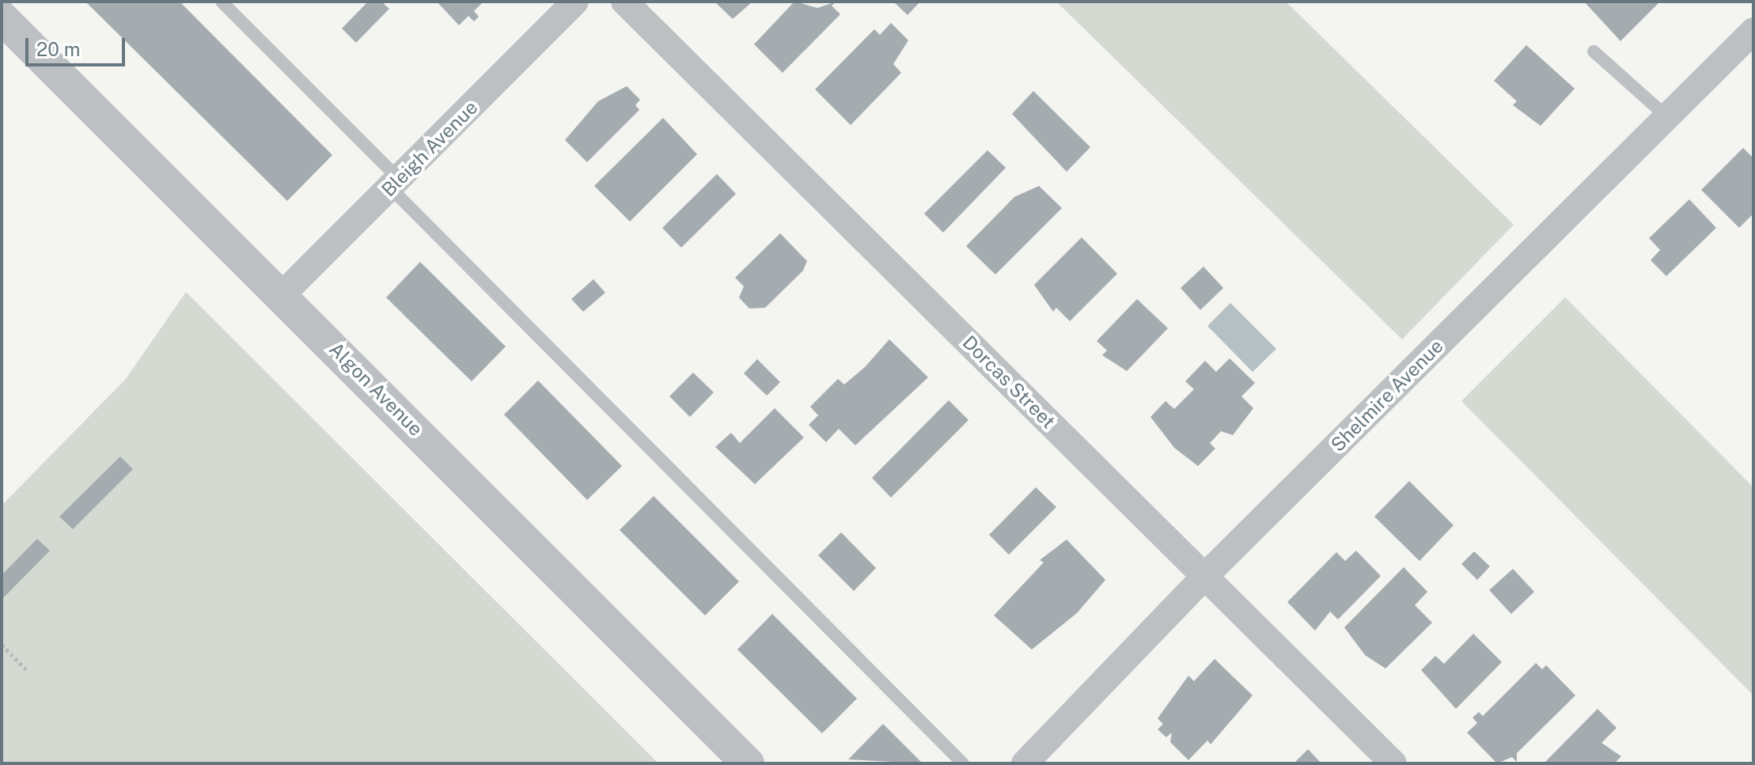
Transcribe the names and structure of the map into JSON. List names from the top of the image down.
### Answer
{
  "streets": {
    "street": [
      "Bleigh Avenue",
      "Dorcas Street",
      "Algon Avenue",
      "Shelmire Avenue"
    ]
  },
  "crossings": [
    ["Bleigh Avenue", "Algon Avenue"],
    ["Dorcas Street", "Shelmire Avenue"]
  ],
  "scale_bar": "20 m"
}
